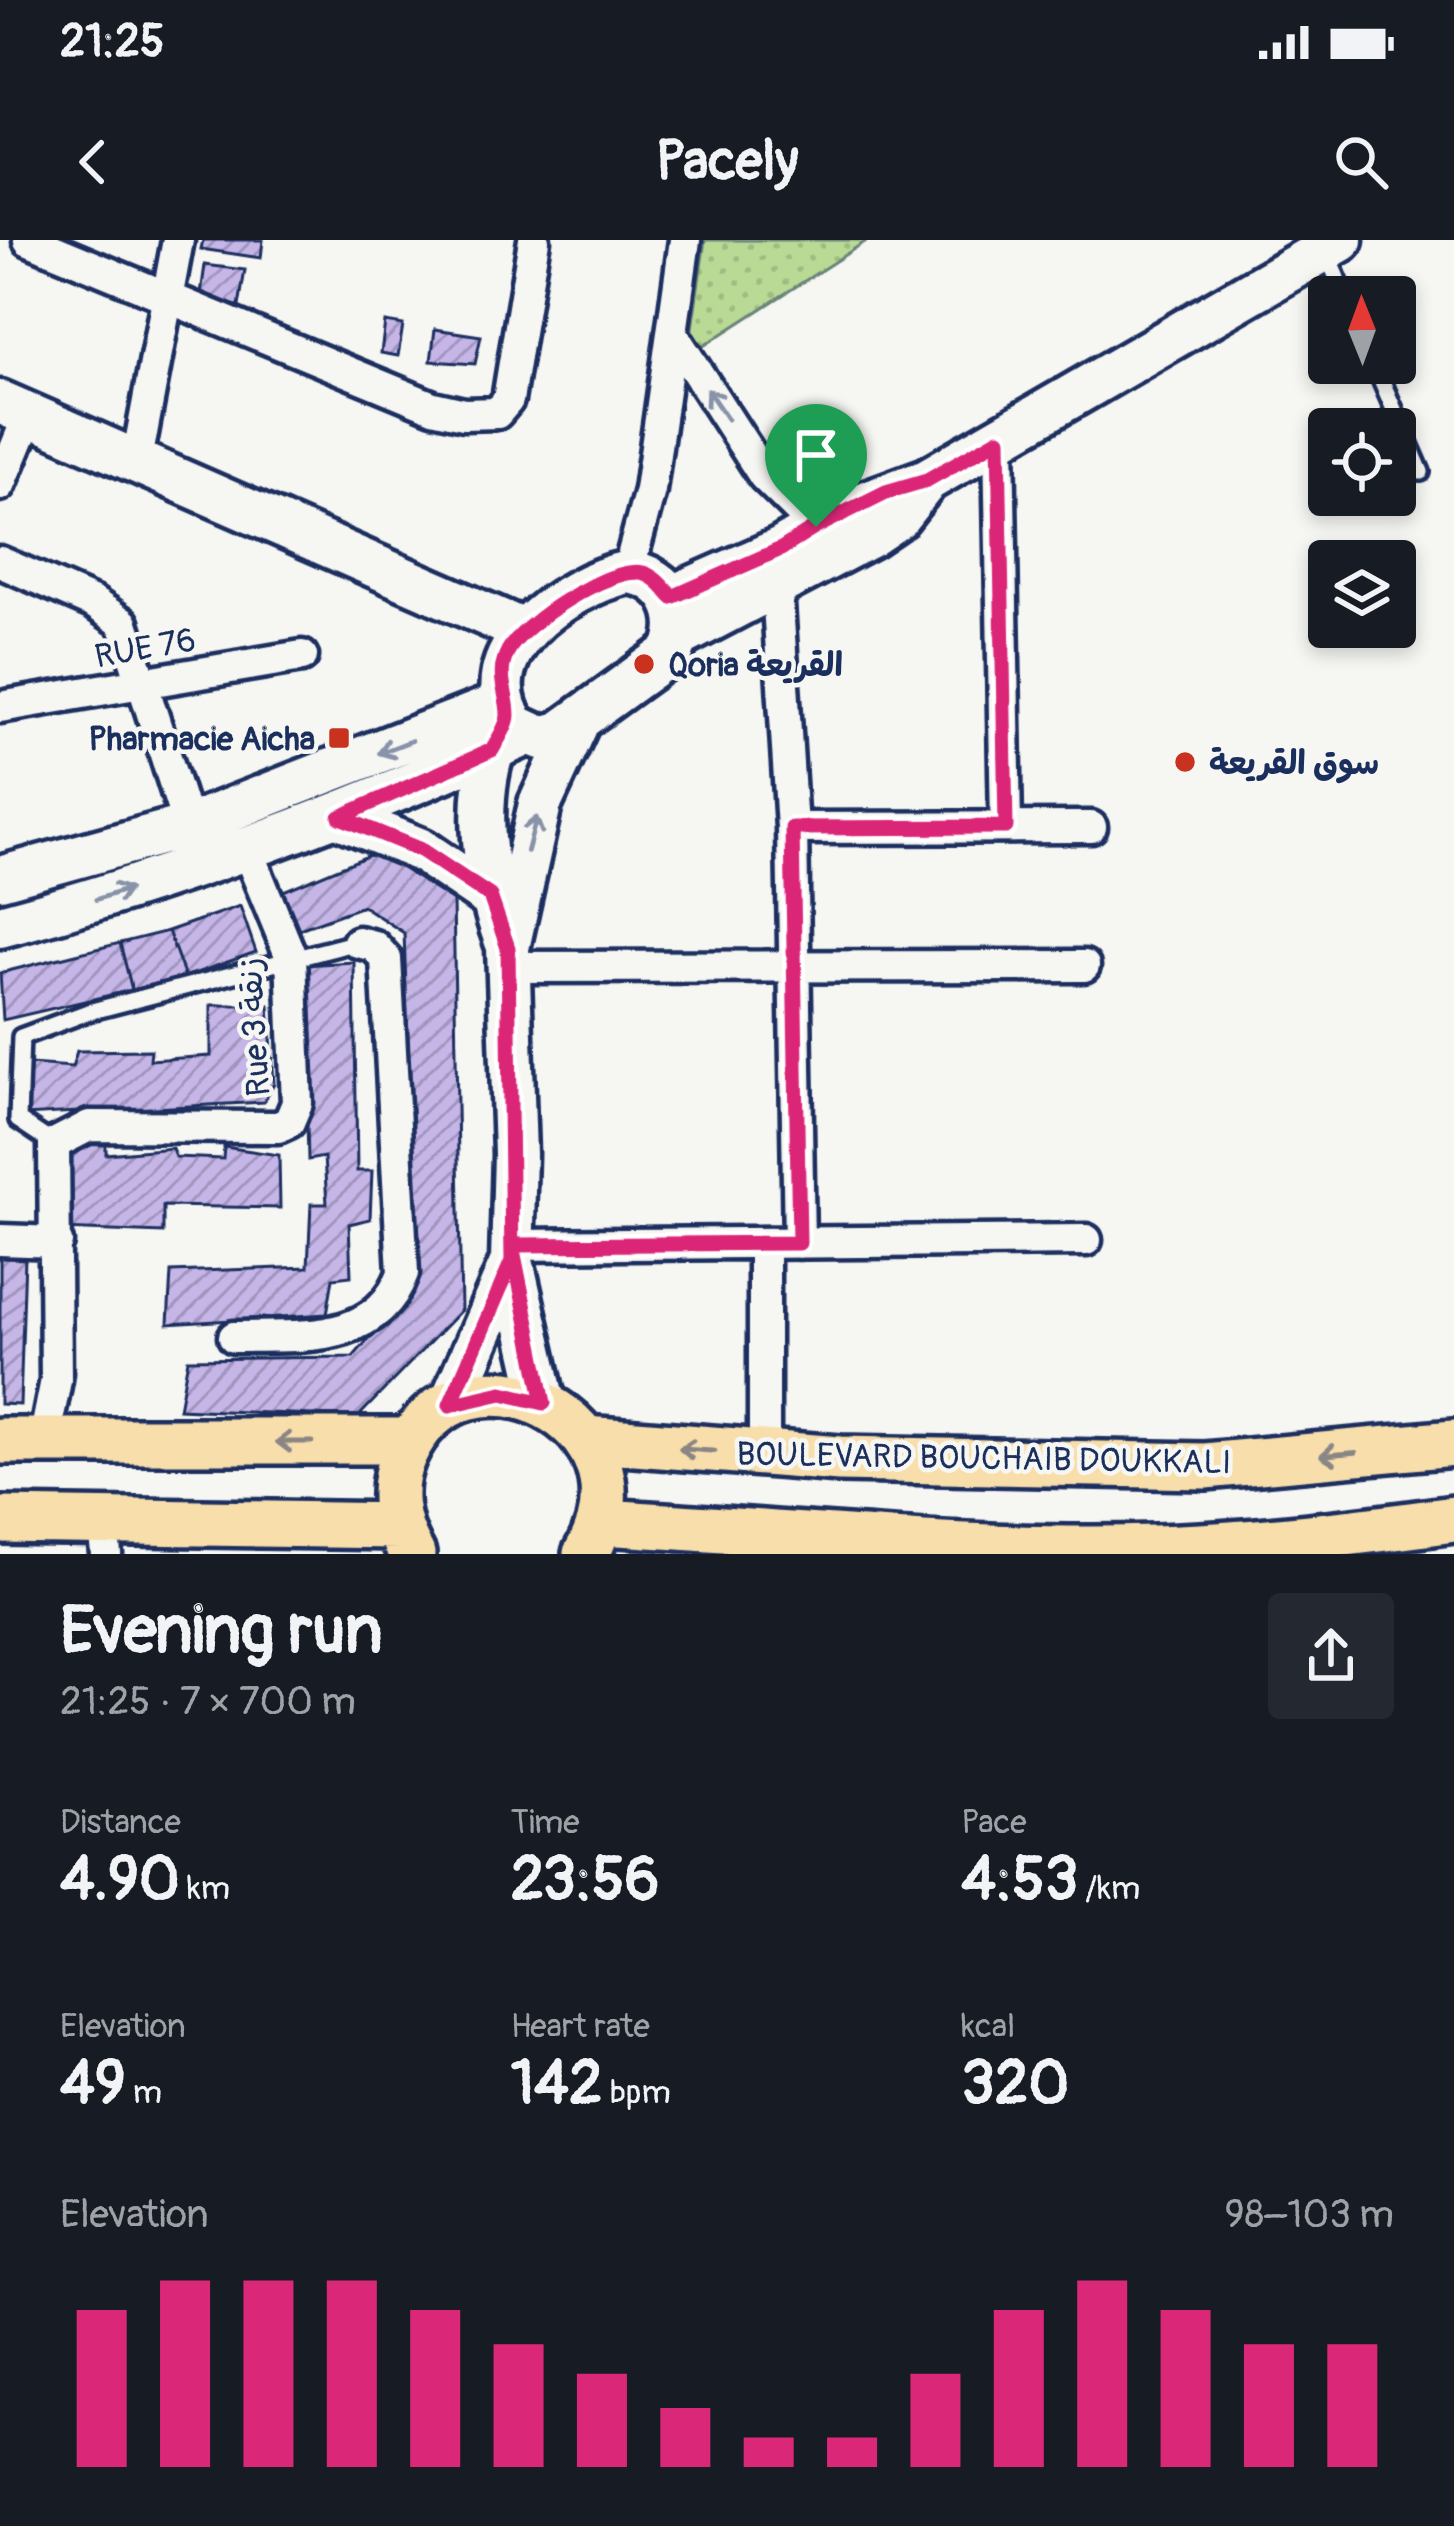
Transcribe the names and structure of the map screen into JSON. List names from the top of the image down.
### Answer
{
  "streets": {
    "main road": ["BOULEVARD BOUCHAIB DOUKKALI"],
    "street": ["RUE 76", "Rue 3 زنقة"]
  },
  "places": {
    "other": ["Qoria القريعة", "سوق القريعة"],
    "transit": ["Pharmacie Aicha"]
  },
  "north": "top",
  "page": {
    "status": "21:25",
    "header": "Pacely",
    "heading": ["Evening run", "21:25 · 7 × 700 m"],
    "stats": [
      ["Distance", "4.90 km"],
      ["Time", "23:56"],
      ["Pace", "4:53 /km"],
      ["Elevation", "49 m"],
      ["Heart rate", "142 bpm"],
      ["kcal", "320"]
    ],
    "chart": ["Elevation", "98–103 m"]
  }
}
